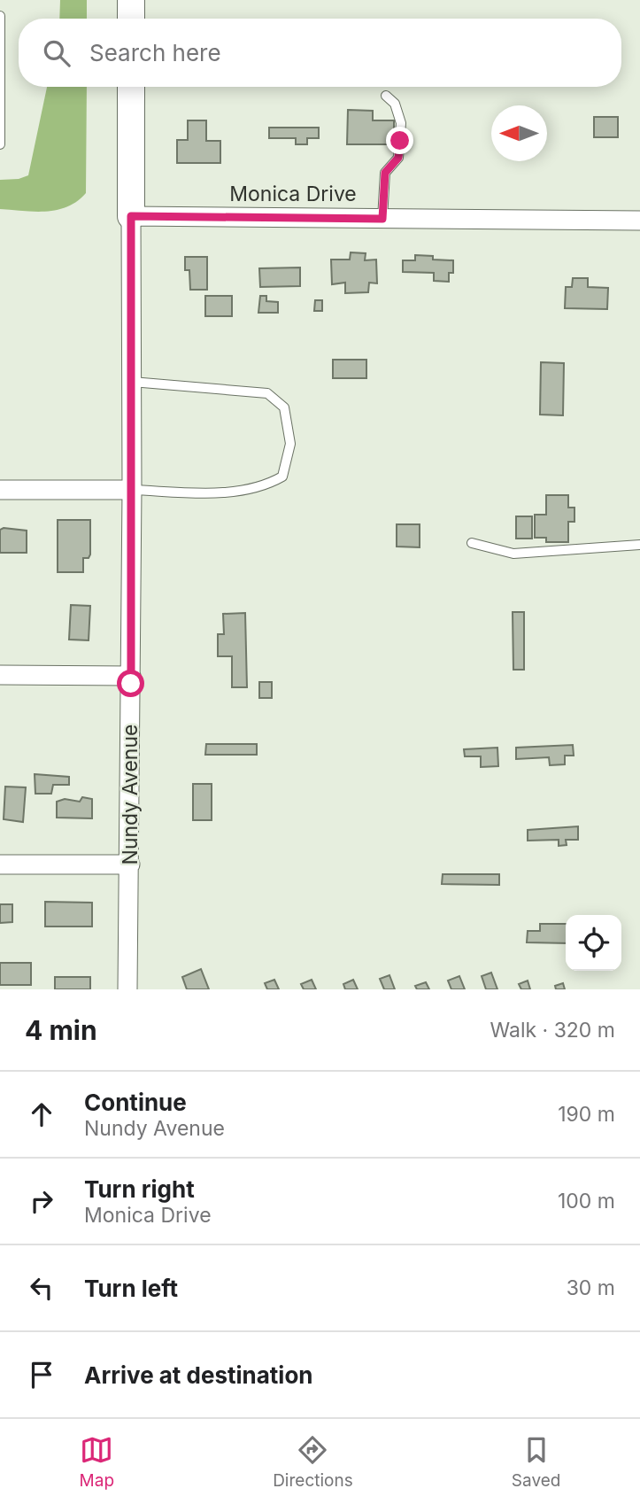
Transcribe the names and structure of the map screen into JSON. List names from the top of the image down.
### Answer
{
  "streets": {
    "street": ["Monica Drive", "Nundy Avenue"]
  },
  "crossings": [
    ["Monica Drive", "Nundy Avenue"]
  ],
  "north": "left",
  "page": {
    "search": "Search here",
    "heading": ["4 min", "Walk · 320 m"],
    "list": [
      ["Continue", "Nundy Avenue", "190 m"],
      ["Turn right", "Monica Drive", "100 m"],
      ["Turn left", "30 m"],
      "Arrive at destination"
    ],
    "nav": ["Map", "Directions", "Saved"]
  }
}
